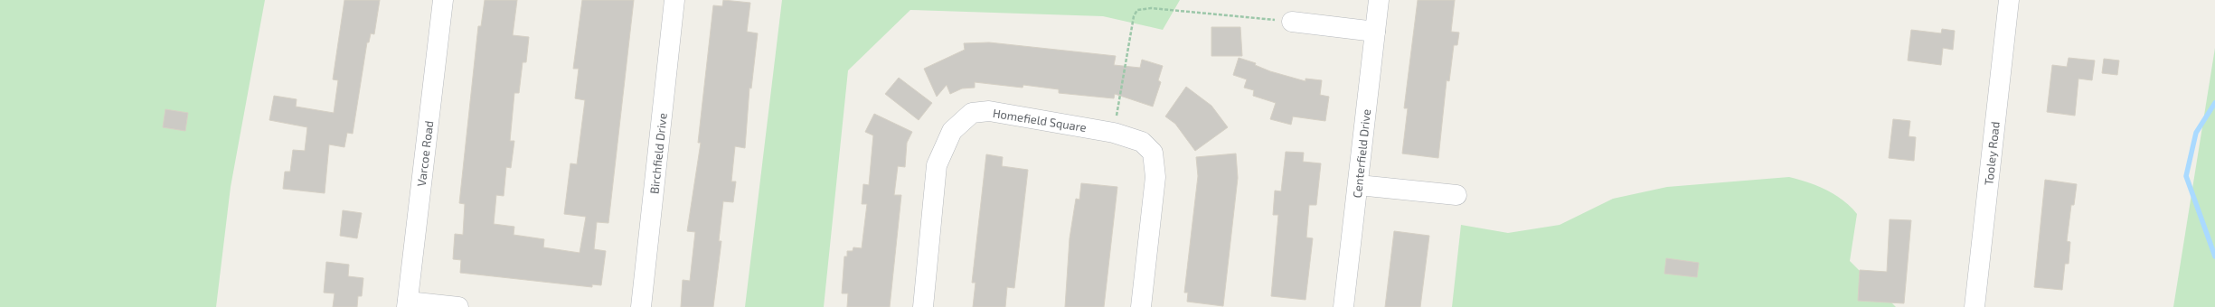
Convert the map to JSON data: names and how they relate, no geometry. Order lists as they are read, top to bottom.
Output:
{
  "streets": {
    "street": [
      "Homefield Square",
      "Varcoe Road",
      "Birchfield Drive",
      "Centerfield Drive",
      "Tooley Road"
    ]
  }
}
